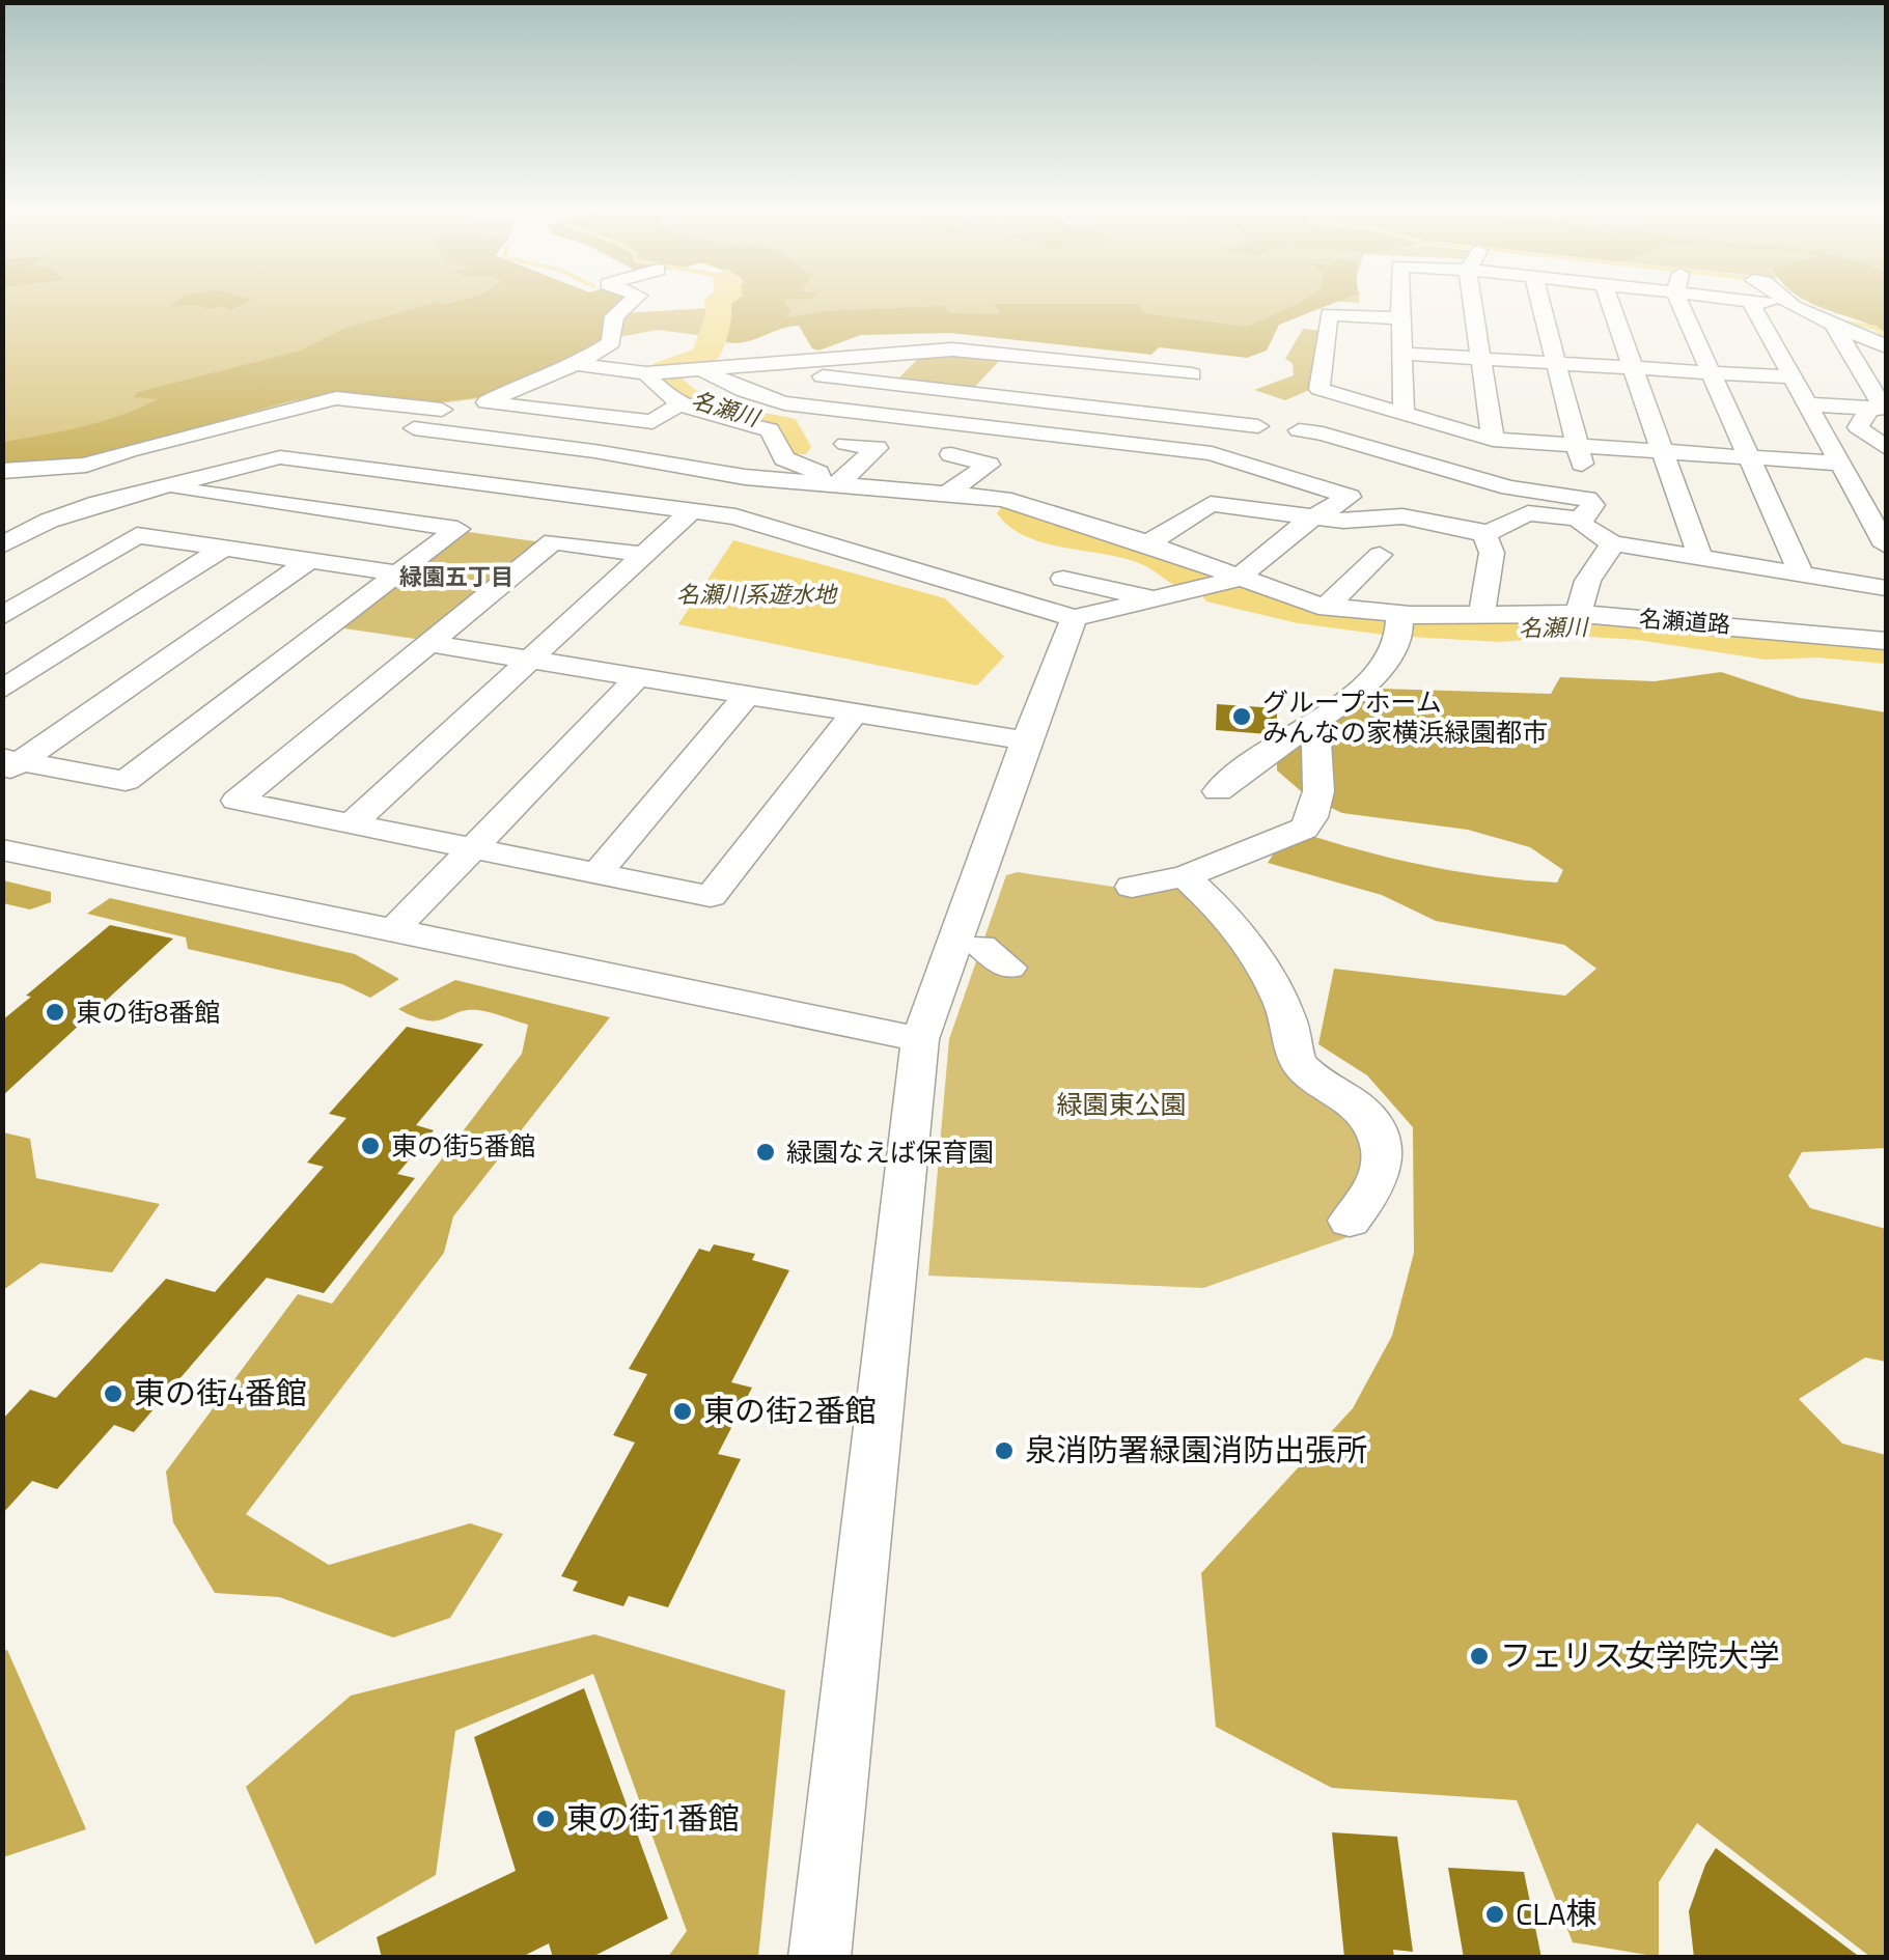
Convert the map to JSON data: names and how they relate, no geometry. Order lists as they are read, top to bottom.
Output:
{
  "streets": {
    "street": ["名瀬道路"]
  },
  "districts": ["緑園五丁目"],
  "water": ["名瀬川", "名瀬川系遊水地"],
  "parks": ["緑園東公園"],
  "places": [
    "グループホーム みんなの家横浜緑園都市",
    "東の街8番館",
    "東の街5番館",
    "緑園なえば保育園",
    "東の街4番館",
    "東の街2番館",
    "泉消防署緑園消防出張所",
    "フェリス女学院大学",
    "東の街1番館",
    "CLA棟"
  ]
}
